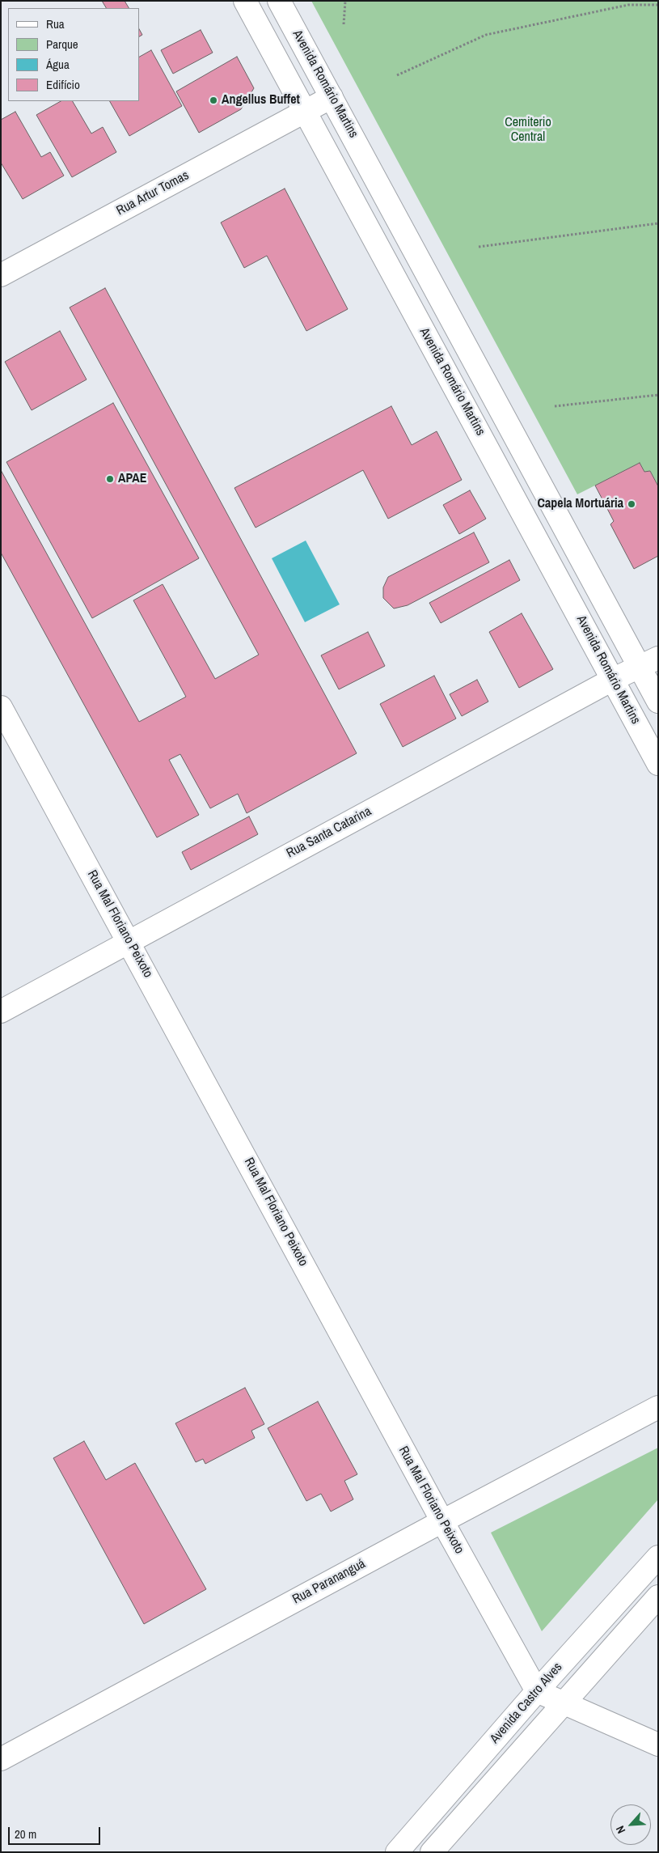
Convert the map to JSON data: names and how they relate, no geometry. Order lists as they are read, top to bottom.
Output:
{
  "streets": {
    "street": [
      "Avenida Romário Martins",
      "Rua Artur Tomas",
      "Rua Santa Catarina",
      "Rua Mal Floriano Peixoto",
      "Rua Parananguá",
      "Avenida Castro Alves"
    ]
  },
  "crossings": [
    ["Avenida Romário Martins", "Rua Artur Tomas"],
    ["Avenida Romário Martins", "Rua Santa Catarina"],
    ["Rua Santa Catarina", "Rua Mal Floriano Peixoto"],
    ["Rua Mal Floriano Peixoto", "Rua Parananguá"],
    ["Rua Mal Floriano Peixoto", "Avenida Castro Alves"]
  ],
  "parks": ["Cemiterio Central"],
  "places": ["Angellus Buffet", "APAE", "Capela Mortuária"],
  "legend": [
    "Rua",
    "Parque",
    "Água",
    "Edifício"
  ],
  "scale_bar": "20 m",
  "north": "bottom left"
}
